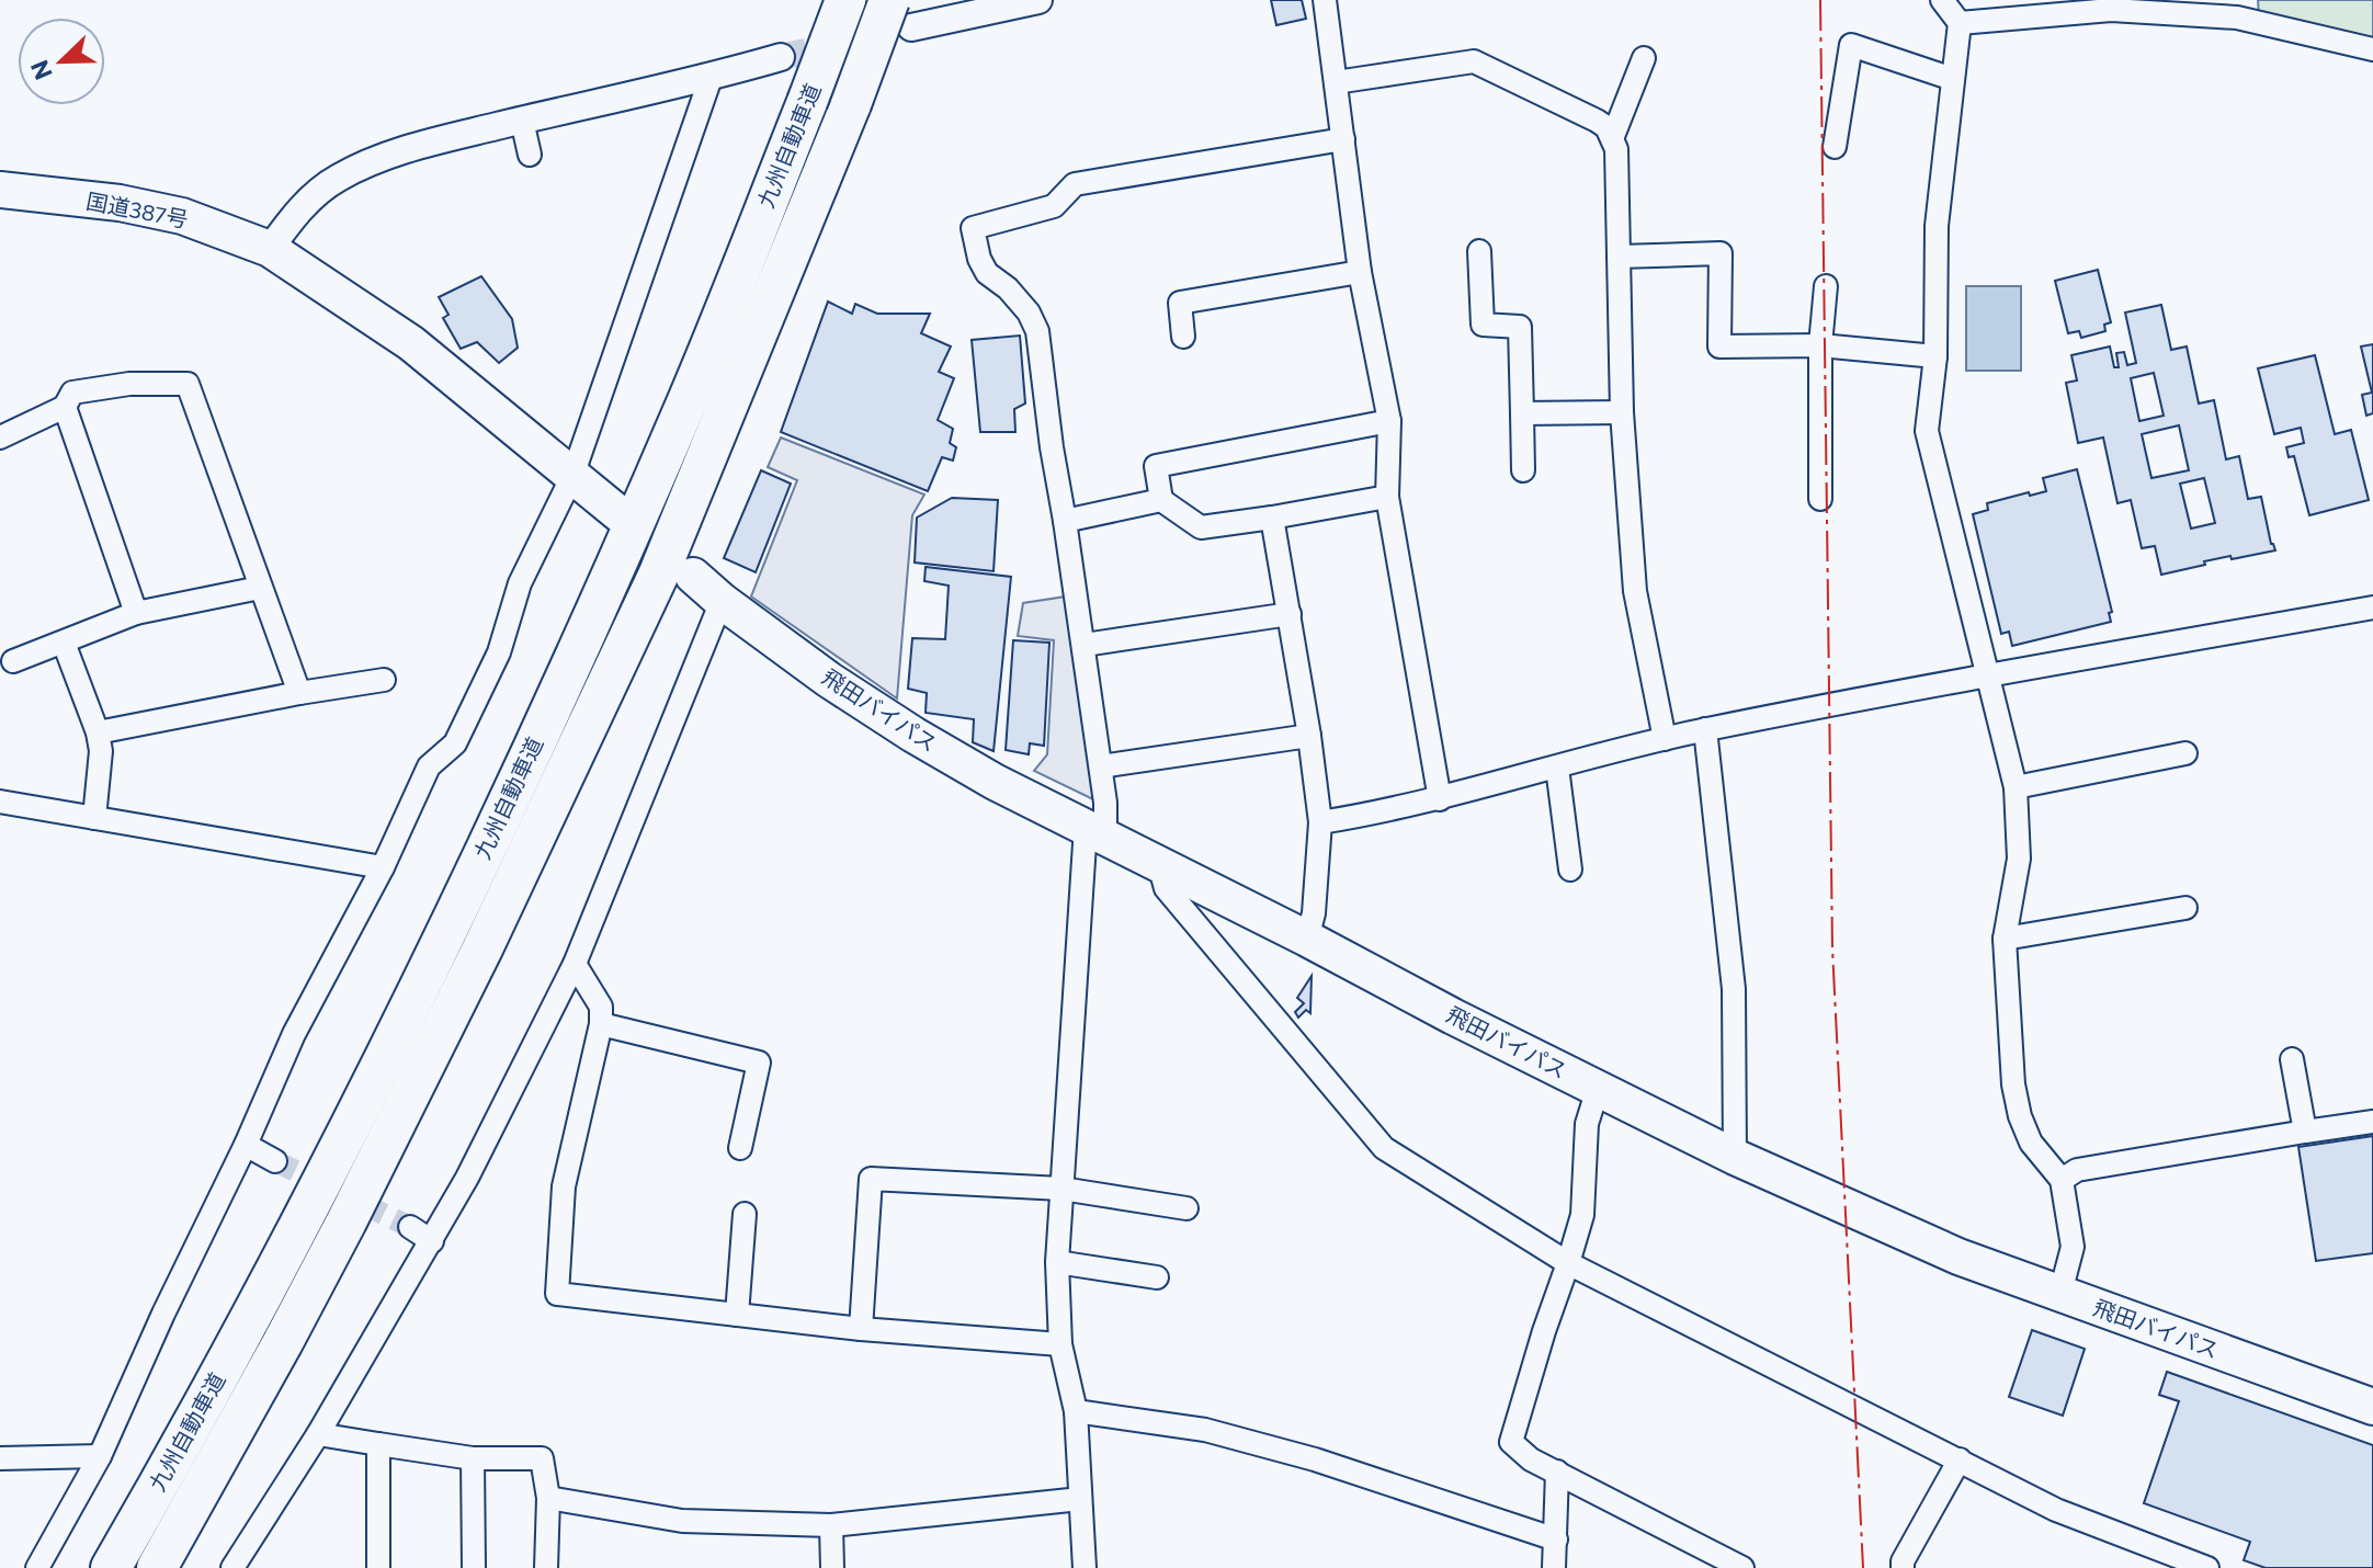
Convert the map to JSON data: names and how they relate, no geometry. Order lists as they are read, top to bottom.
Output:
{
  "streets": {
    "highway": ["九州自動車道", "国道387号", "飛田バイパス"]
  },
  "north": "bottom left"
}
